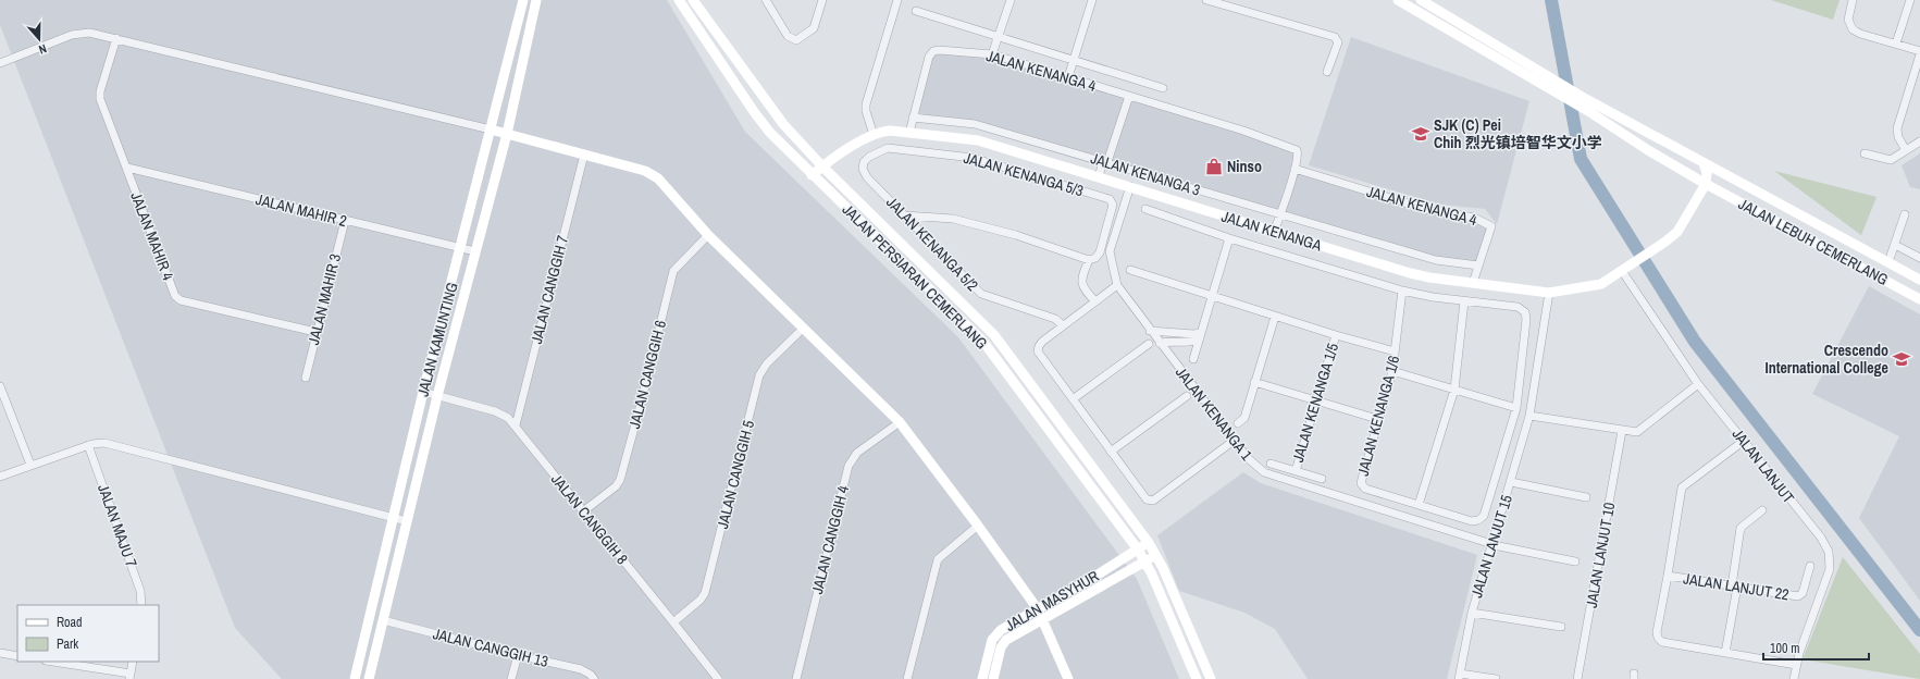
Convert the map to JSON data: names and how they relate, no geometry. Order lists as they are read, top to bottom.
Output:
{
  "streets": {
    "street": [
      "JALAN KENANGA 4",
      "JALAN KENANGA 5/3",
      "JALAN KENANGA 3",
      "JALAN MAHIR 2",
      "JALAN KENANGA",
      "JALAN MAHIR 4",
      "JALAN LEBUH CEMERLANG",
      "JALAN KENANGA 5/2",
      "JALAN PERSIARAN CEMERLANG",
      "JALAN CANGGIH 7",
      "JALAN MAHIR 3",
      "JALAN KAMUNTING",
      "JALAN CANGGIH 6",
      "JALAN KENANGA 1/5",
      "JALAN KENANGA 1",
      "JALAN KENANGA 1/6",
      "JALAN LANJUT",
      "JALAN CANGGIH 5",
      "JALAN CANGGIH 8",
      "JALAN MAJU 7",
      "JALAN CANGGIH 4",
      "JALAN LANJUT 15",
      "JALAN LANJUT 10",
      "JALAN LANJUT 22",
      "JALAN MASYHUR",
      "JALAN CANGGIH 13"
    ]
  },
  "crossings": [
    ["JALAN KENANGA 4", "JALAN KENANGA 3"],
    ["JALAN KENANGA 4", "JALAN KENANGA"],
    ["JALAN KENANGA 5/3", "JALAN KENANGA 5/2"],
    ["JALAN MAHIR 2", "JALAN MAHIR 4"],
    ["JALAN MAHIR 2", "JALAN MAHIR 3"],
    ["JALAN MAHIR 2", "JALAN KAMUNTING"],
    ["JALAN KENANGA", "JALAN LEBUH CEMERLANG"],
    ["JALAN KENANGA", "JALAN PERSIARAN CEMERLANG"],
    ["JALAN KENANGA", "JALAN KENANGA 1"],
    ["JALAN KENANGA", "JALAN LANJUT"],
    ["JALAN KENANGA", "JALAN LANJUT 15"],
    ["JALAN MAHIR 4", "JALAN MAHIR 3"],
    ["JALAN PERSIARAN CEMERLANG", "JALAN MASYHUR"],
    ["JALAN CANGGIH 7", "JALAN CANGGIH 8"],
    ["JALAN KAMUNTING", "JALAN CANGGIH 8"],
    ["JALAN KAMUNTING", "JALAN CANGGIH 13"],
    ["JALAN CANGGIH 6", "JALAN CANGGIH 8"],
    ["JALAN KENANGA 1", "JALAN LANJUT 15"],
    ["JALAN CANGGIH 5", "JALAN CANGGIH 8"]
  ],
  "places": {
    "school or university": ["SJK (C) Pei Chih 烈光镇培智华文小学", "Crescendo International College"],
    "shop": ["Ninso"]
  },
  "legend": ["Road", "Park"],
  "scale_bar": "100 m",
  "north": "bottom"
}
